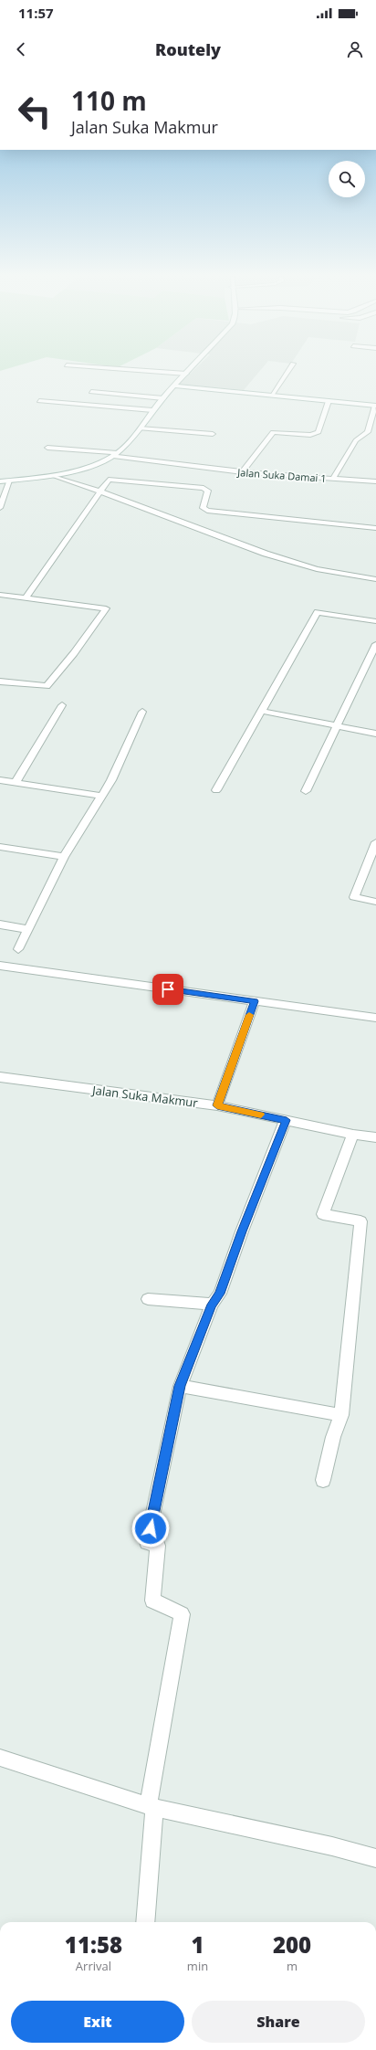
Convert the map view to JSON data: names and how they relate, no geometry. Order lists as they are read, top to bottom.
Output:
{
  "streets": {
    "street": ["Jalan Suka Damai 1", "Jalan Suka Makmur"]
  },
  "page": {
    "status": "11:57",
    "header": "Routely",
    "turn": ["110 m", "Jalan Suka Makmur"],
    "eta": [
      "11:58",
      "Arrival",
      "1",
      "min",
      "200",
      "m"
    ],
    "buttons": ["Exit", "Share"]
  }
}
